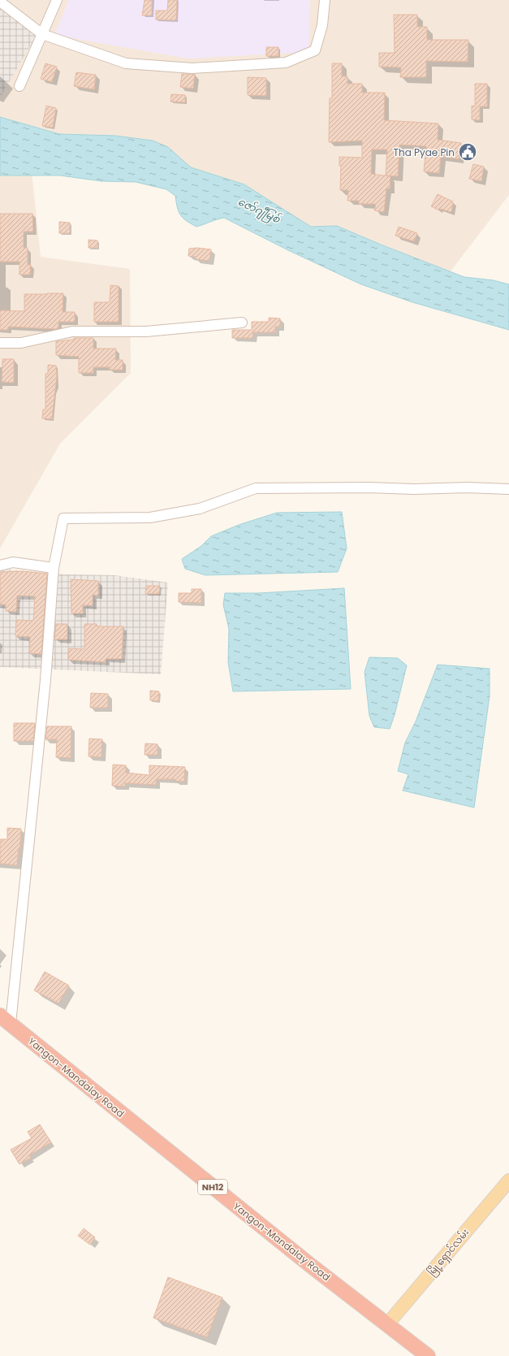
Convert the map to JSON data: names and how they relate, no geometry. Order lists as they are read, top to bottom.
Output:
{
  "streets": {
    "highway": ["Yangon-Mandalay Road", "NH12"],
    "main road": ["မြို့ရှောင်လမ်း"]
  },
  "crossings": [
    ["Yangon-Mandalay Road", "မြို့ရှောင်လမ်း"]
  ],
  "water": ["ဇော်ဂျီမြစ်"],
  "places": {
    "public building": ["Tha Pyae Pin"]
  }
}
